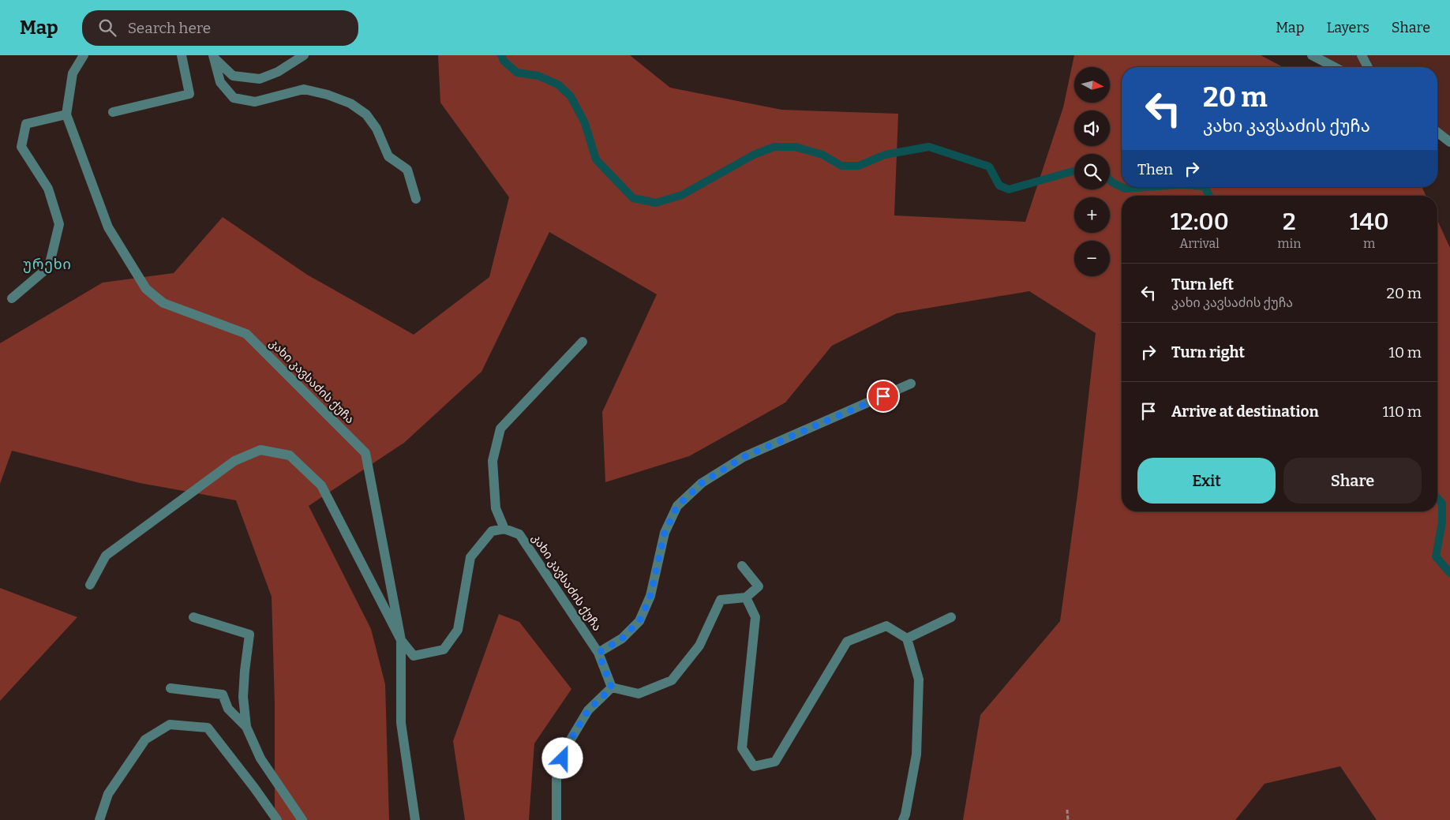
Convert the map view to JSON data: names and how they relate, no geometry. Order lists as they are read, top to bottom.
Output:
{
  "streets": {
    "street": ["კახი კავსაძის ქუჩა"]
  },
  "districts": ["ურეხი"],
  "north": "right",
  "page": {
    "header": "Map",
    "search": "Search here",
    "nav": ["Map", "Layers", "Share"],
    "map_buttons": ["+", "−"],
    "turn": ["20 m", "კახი კავსაძის ქუჩა"],
    "then": "Then",
    "eta": [
      "12:00",
      "Arrival",
      "2",
      "min",
      "140",
      "m"
    ],
    "list": [
      {
        "name": "Turn left",
        "note": "კახი კავსაძის ქუჩა",
        "value": "20 m"
      },
      {
        "name": "Turn right",
        "value": "10 m"
      },
      {
        "name": "Arrive at destination",
        "value": "110 m"
      }
    ],
    "buttons": ["Exit", "Share"]
  }
}
